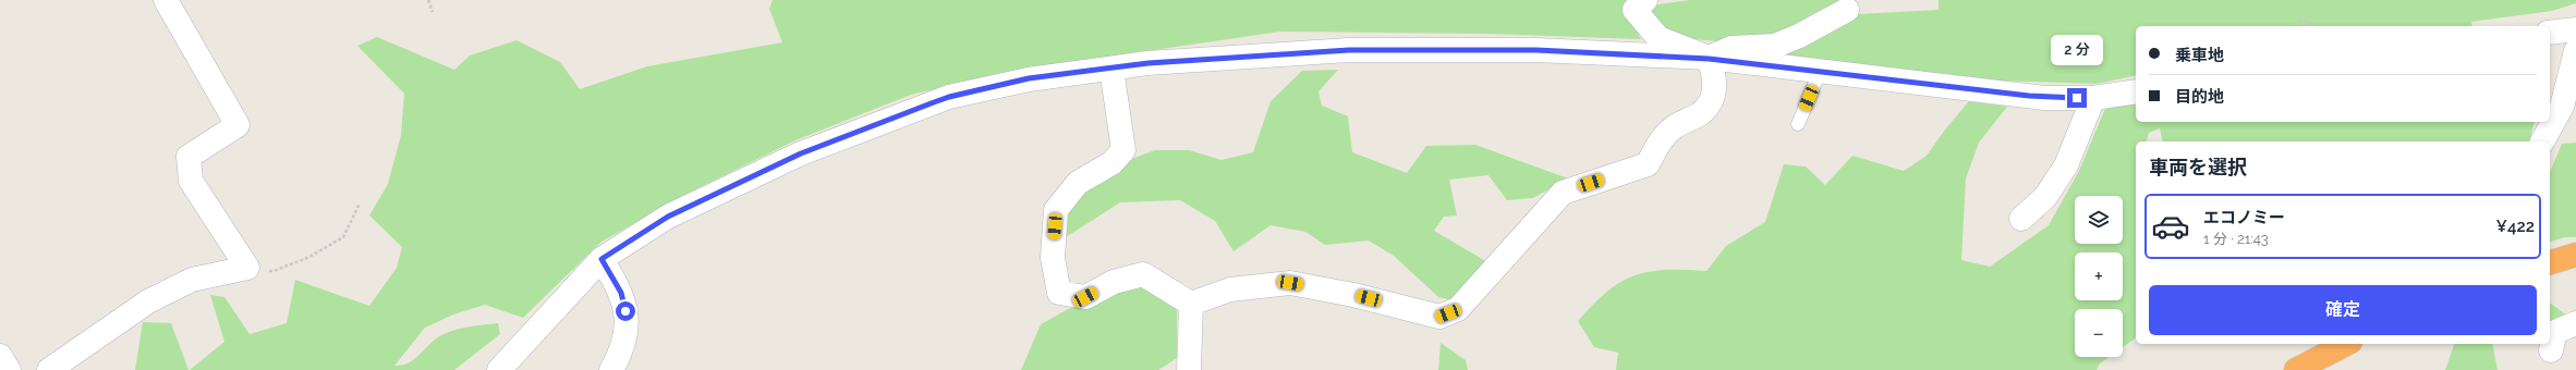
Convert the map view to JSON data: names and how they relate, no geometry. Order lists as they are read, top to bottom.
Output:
{
  "page": {
    "banner": ["乗車地", "目的地"],
    "bubble": "2 分",
    "heading": "車両を選択",
    "list": [
      {
        "name": "エコノミー",
        "note": "1 分 · 21:43",
        "value": "¥422"
      }
    ],
    "map_buttons": ["+", "−"],
    "buttons": "確定"
  }
}
